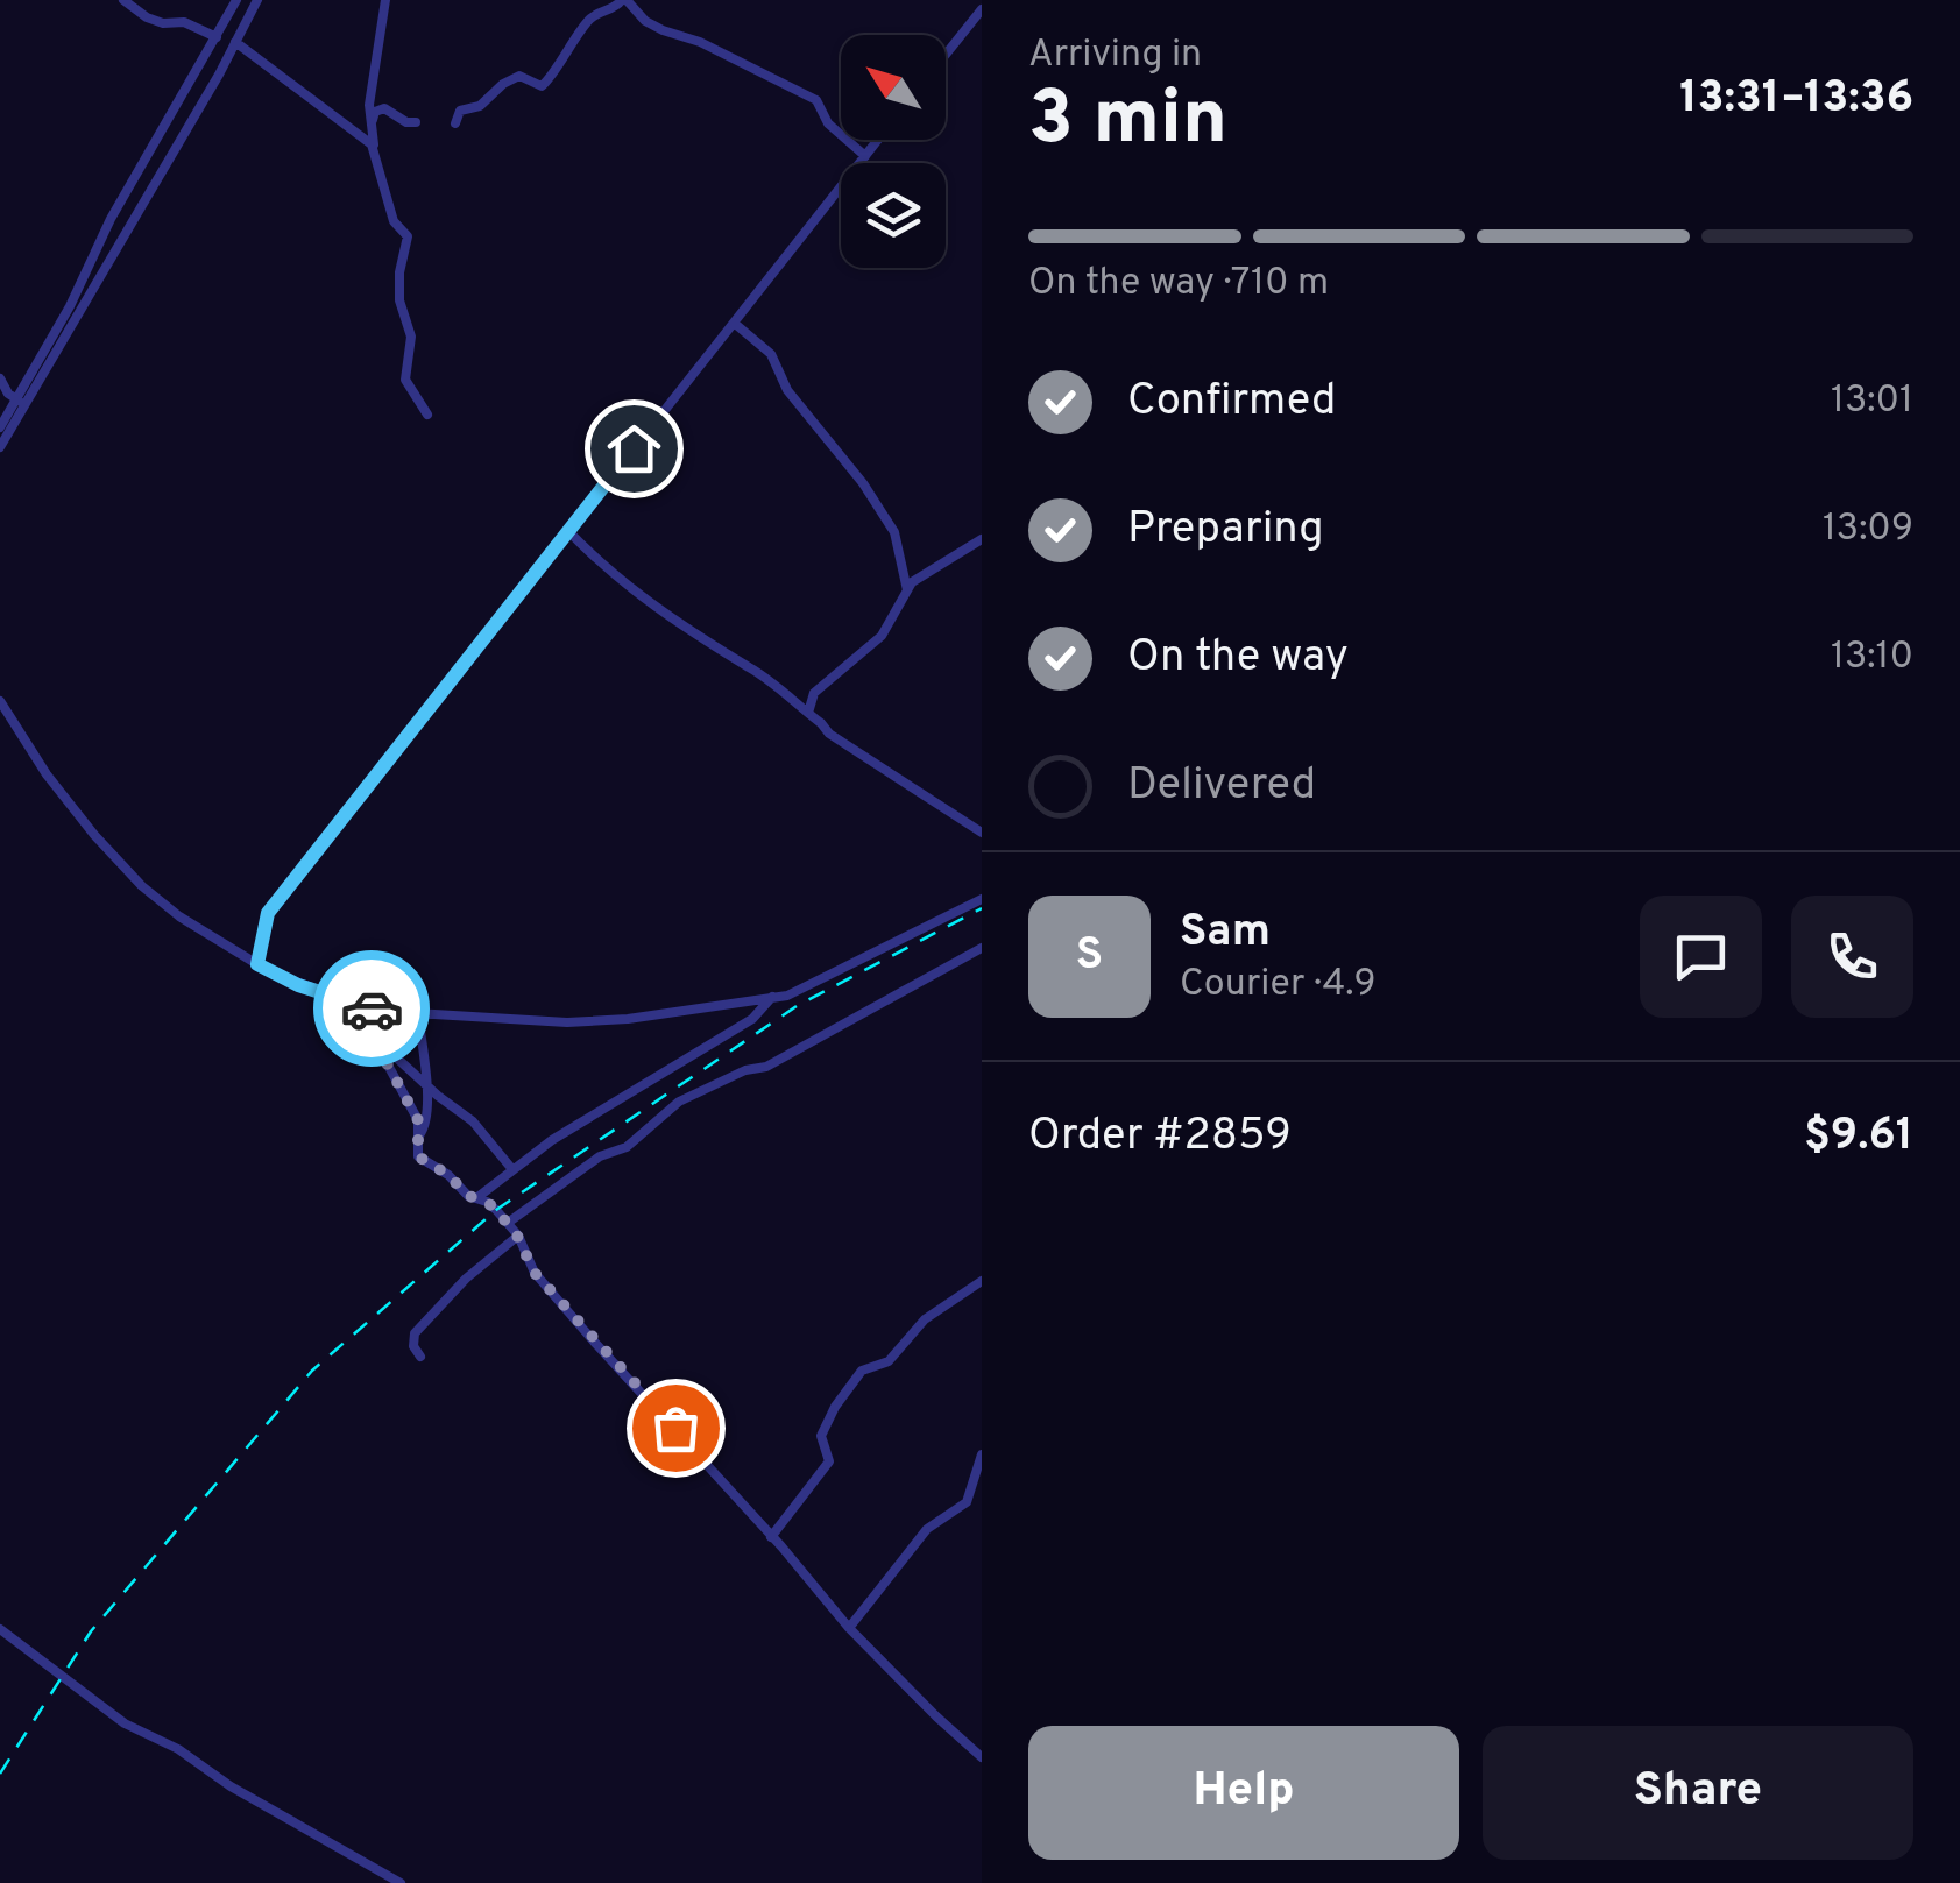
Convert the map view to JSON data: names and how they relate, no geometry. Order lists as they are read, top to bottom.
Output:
{
  "north": "top left",
  "page": {
    "heading": ["3 min", "Arriving in", "13:31–13:36"],
    "panel": [
      "Sam",
      "Courier · 4.9",
      "Order #2859",
      "$9.61"
    ],
    "bar": "On the way · 710 m",
    "list": [
      ["Confirmed", "13:01"],
      ["Preparing", "13:09"],
      ["On the way", "13:10"],
      "Delivered"
    ],
    "round": "S",
    "buttons": ["Help", "Share"]
  }
}
